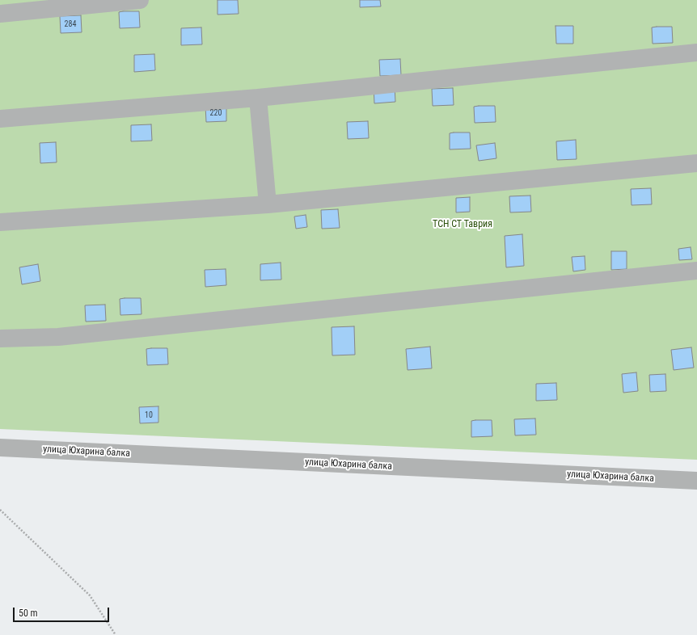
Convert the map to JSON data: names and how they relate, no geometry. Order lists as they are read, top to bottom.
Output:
{
  "streets": {
    "street": ["улица Юхарина балка"]
  },
  "parks": ["ТСН СТ Таврия"],
  "house_numbers": ["284", "220", "10"],
  "scale_bar": "50 m"
}
